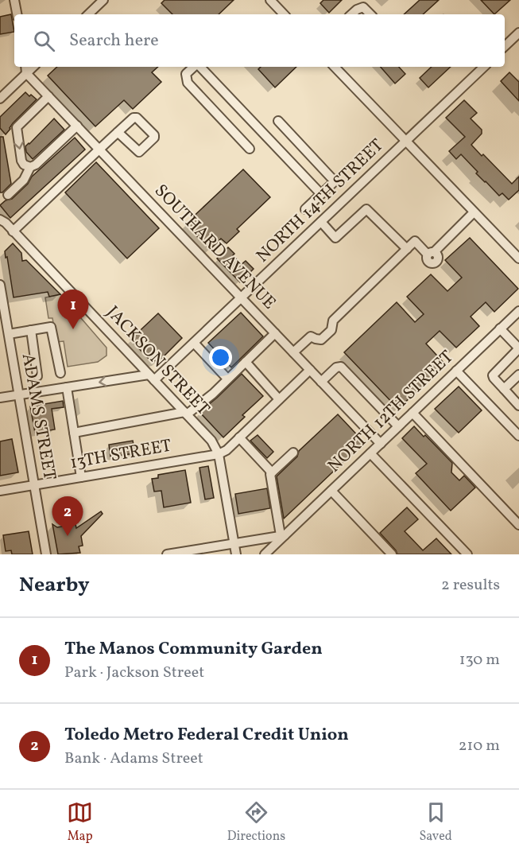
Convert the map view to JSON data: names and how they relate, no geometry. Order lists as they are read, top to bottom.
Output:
{
  "streets": {
    "street": [
      "NORTH 14TH STREET",
      "SOUTHARD AVENUE",
      "JACKSON STREET",
      "NORTH 12TH STREET",
      "ADAMS STREET",
      "13TH STREET"
    ]
  },
  "crossings": [
    ["NORTH 14TH STREET", "SOUTHARD AVENUE"],
    ["NORTH 14TH STREET", "JACKSON STREET"],
    ["SOUTHARD AVENUE", "NORTH 12TH STREET"],
    ["JACKSON STREET", "13TH STREET"],
    ["ADAMS STREET", "13TH STREET"]
  ],
  "page": {
    "search": "Search here",
    "pins": ["1", "2"],
    "heading": ["Nearby", "2 results"],
    "list": [
      {
        "mark": "1",
        "name": "The Manos Community Garden",
        "note": "Park · Jackson Street",
        "value": "130 m"
      },
      {
        "mark": "2",
        "name": "Toledo Metro Federal Credit Union",
        "note": "Bank · Adams Street",
        "value": "210 m"
      }
    ],
    "nav": ["Map", "Directions", "Saved"]
  }
}
